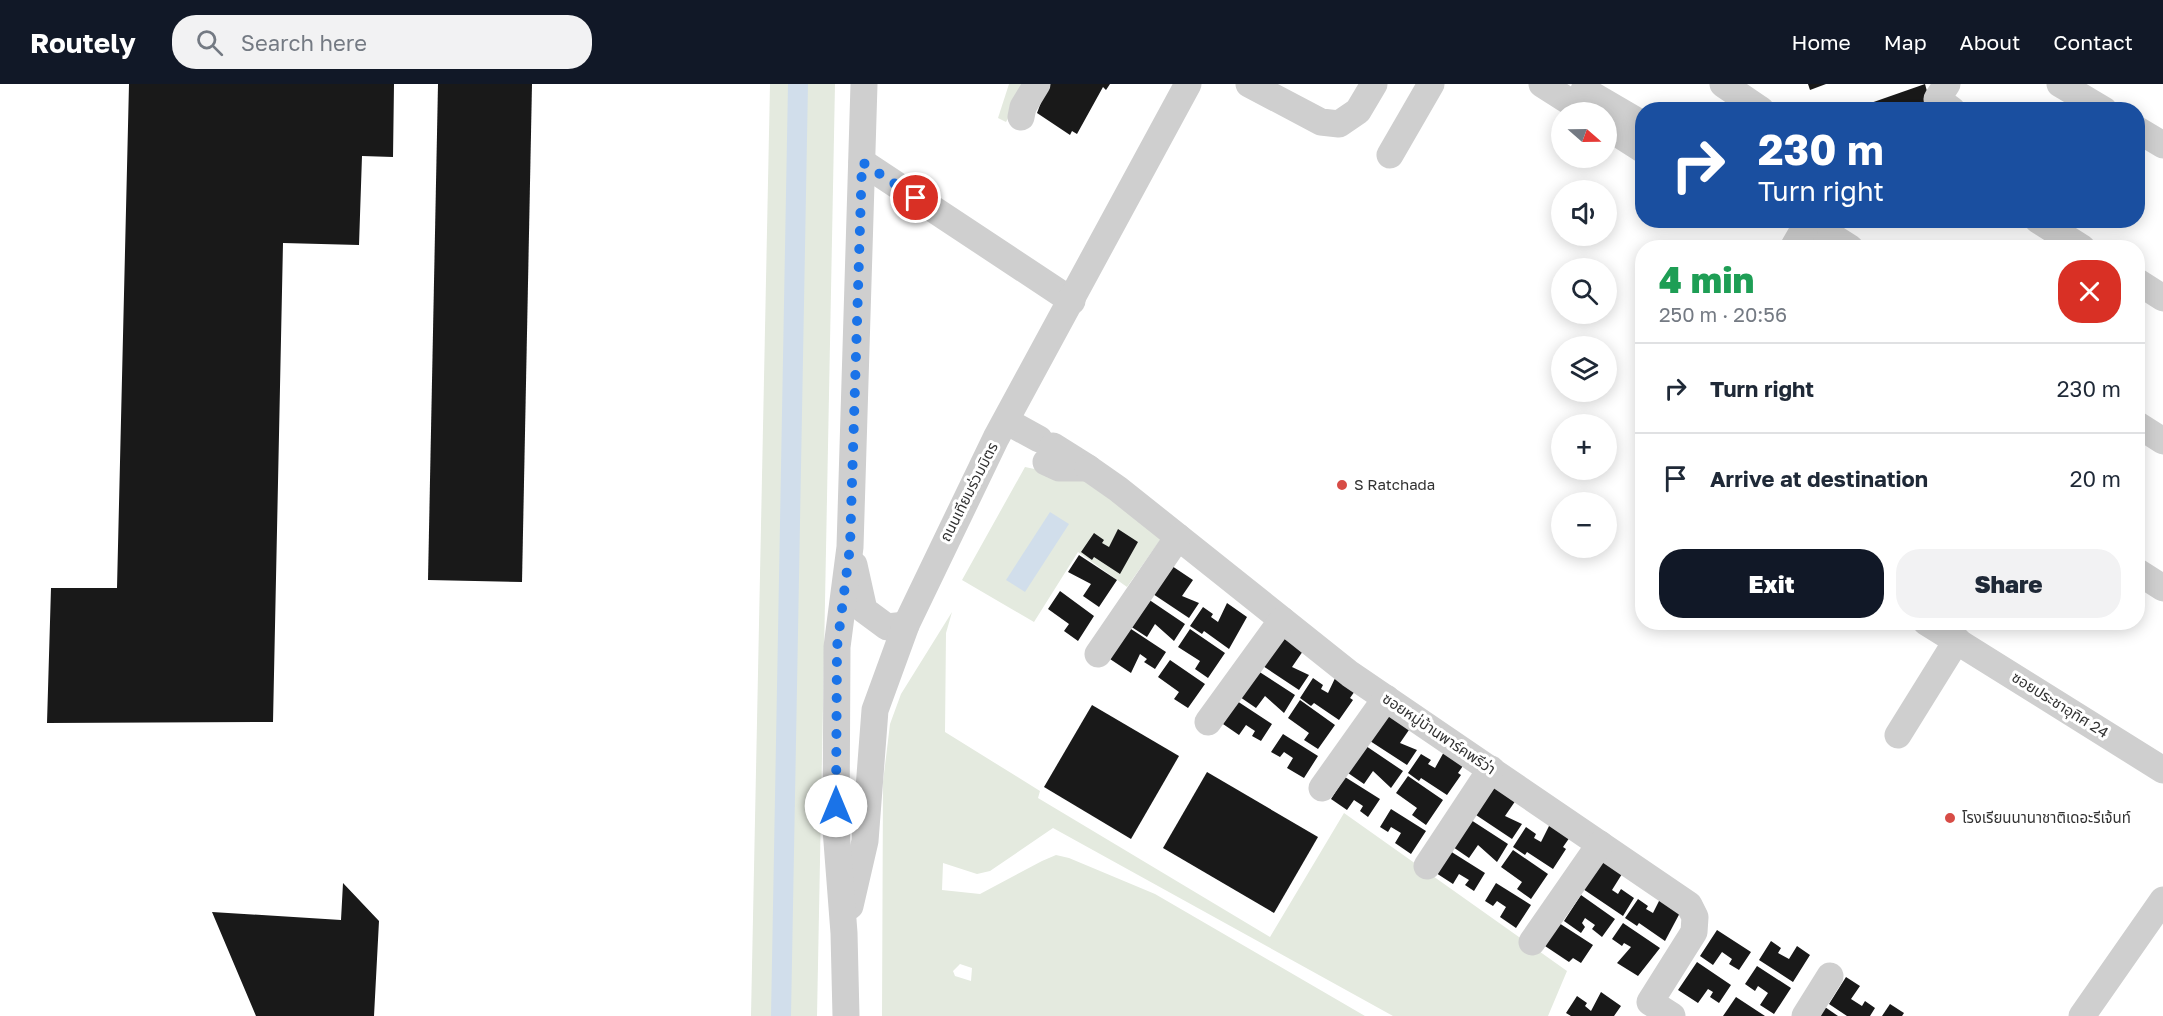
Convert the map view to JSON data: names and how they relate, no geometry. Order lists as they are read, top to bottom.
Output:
{
  "streets": {
    "street": ["ถนนเทียมร่วมมิตร", "ซอยประชาอุทิศ 24", "ซอยหมู่บ้านพาร์คพรีว่า"]
  },
  "crossings": [
    ["ถนนเทียมร่วมมิตร", "ซอยหมู่บ้านพาร์คพรีว่า"]
  ],
  "places": ["S Ratchada", "โรงเรียนนานาชาติเดอะรีเจ้นท์"],
  "north": "right",
  "page": {
    "header": "Routely",
    "search": "Search here",
    "nav": [
      "Home",
      "Map",
      "About",
      "Contact"
    ],
    "map_buttons": ["+", "−"],
    "turn": ["230 m", "Turn right"],
    "heading": ["4 min", "250 m · 20:56"],
    "list": [
      {
        "name": "Turn right",
        "value": "230 m"
      },
      {
        "name": "Arrive at destination",
        "value": "20 m"
      }
    ],
    "buttons": ["Exit", "Share"]
  }
}
